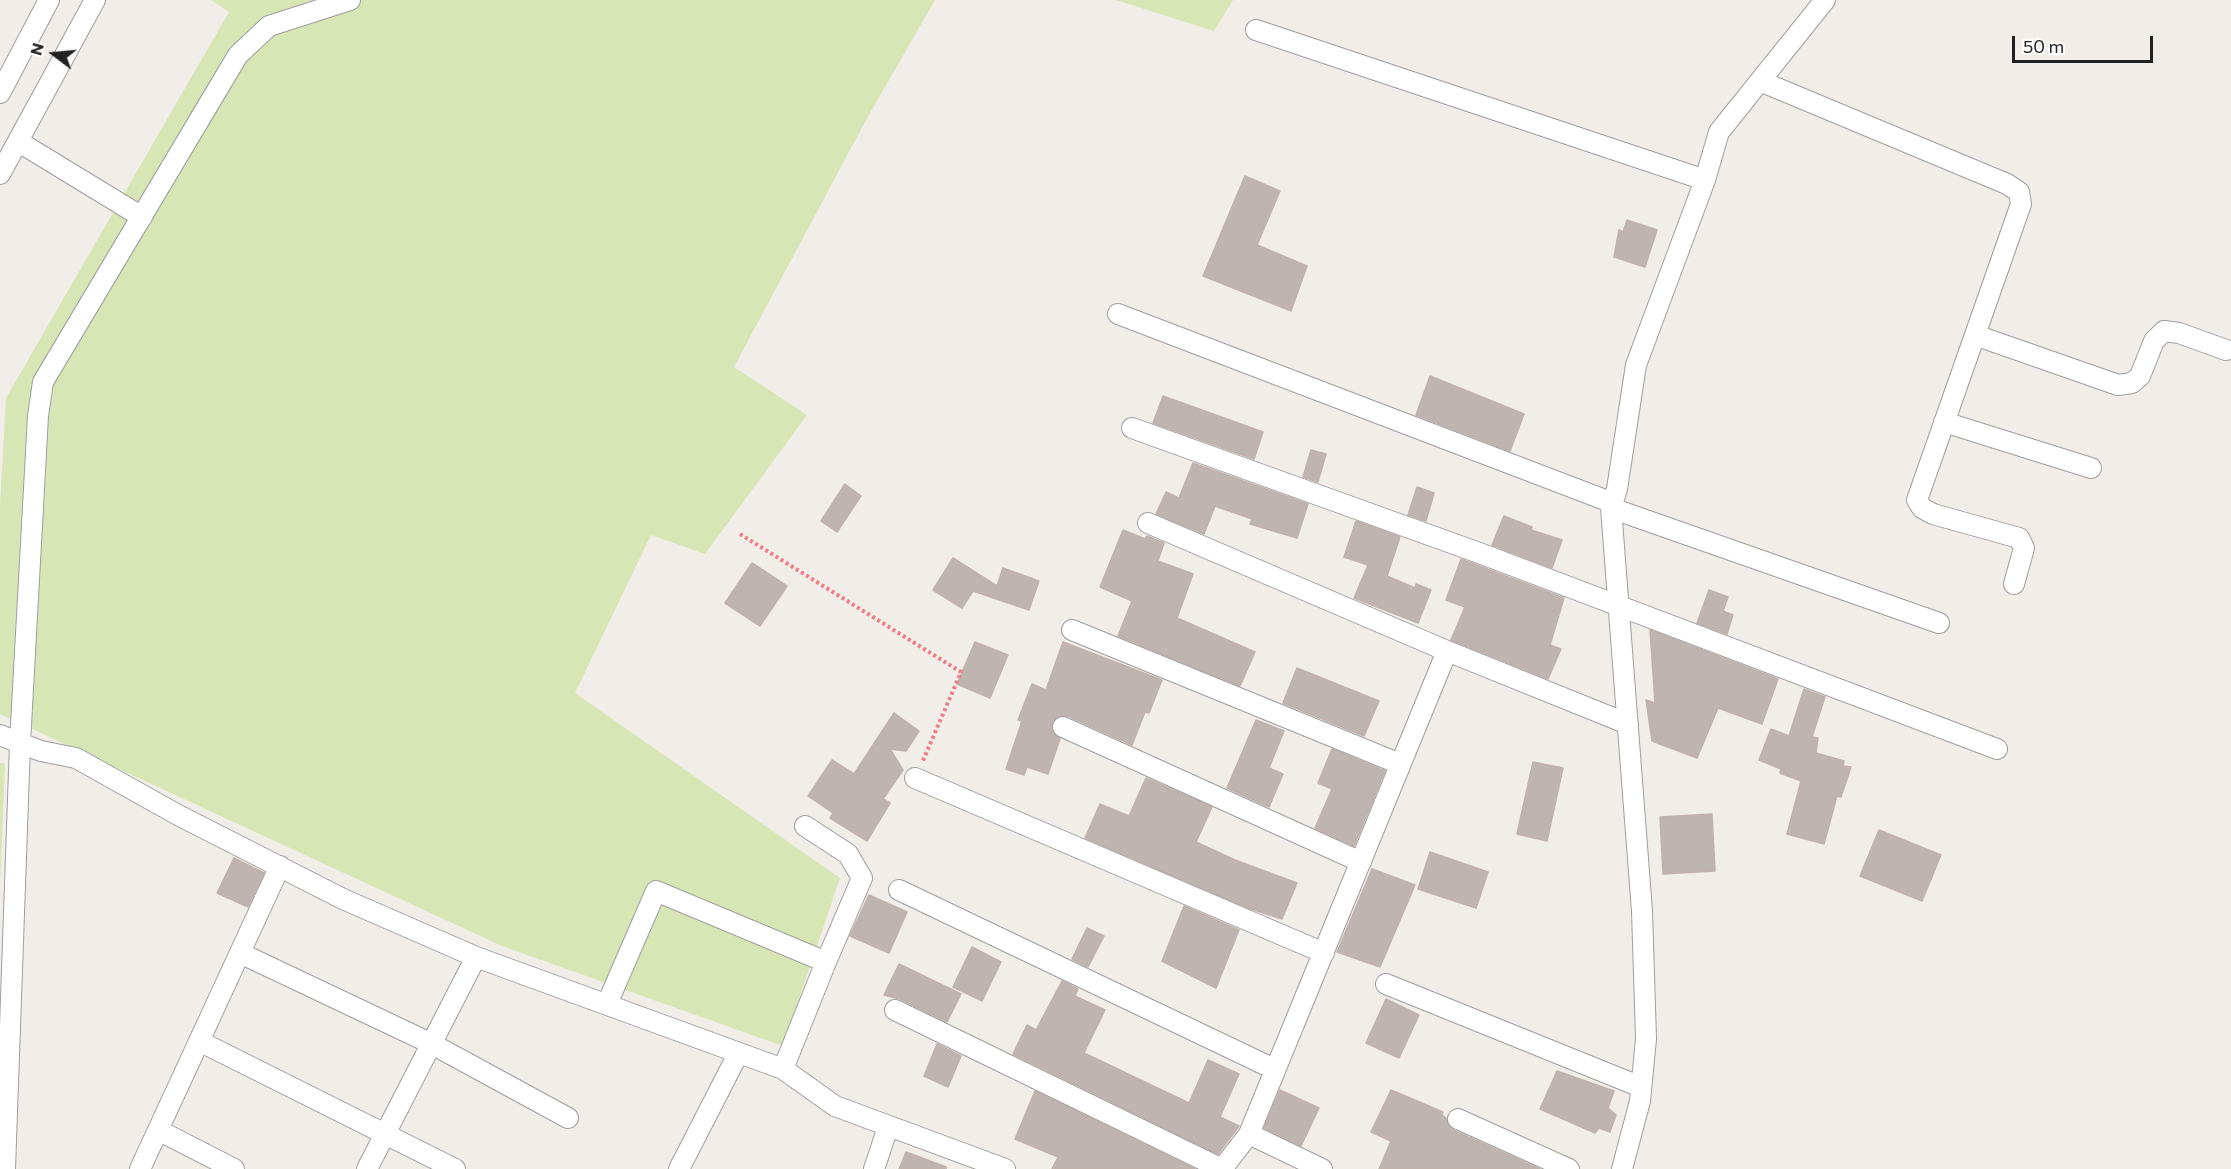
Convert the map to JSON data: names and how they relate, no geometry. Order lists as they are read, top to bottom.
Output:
{
  "scale_bar": "50 m",
  "north": "left"
}
